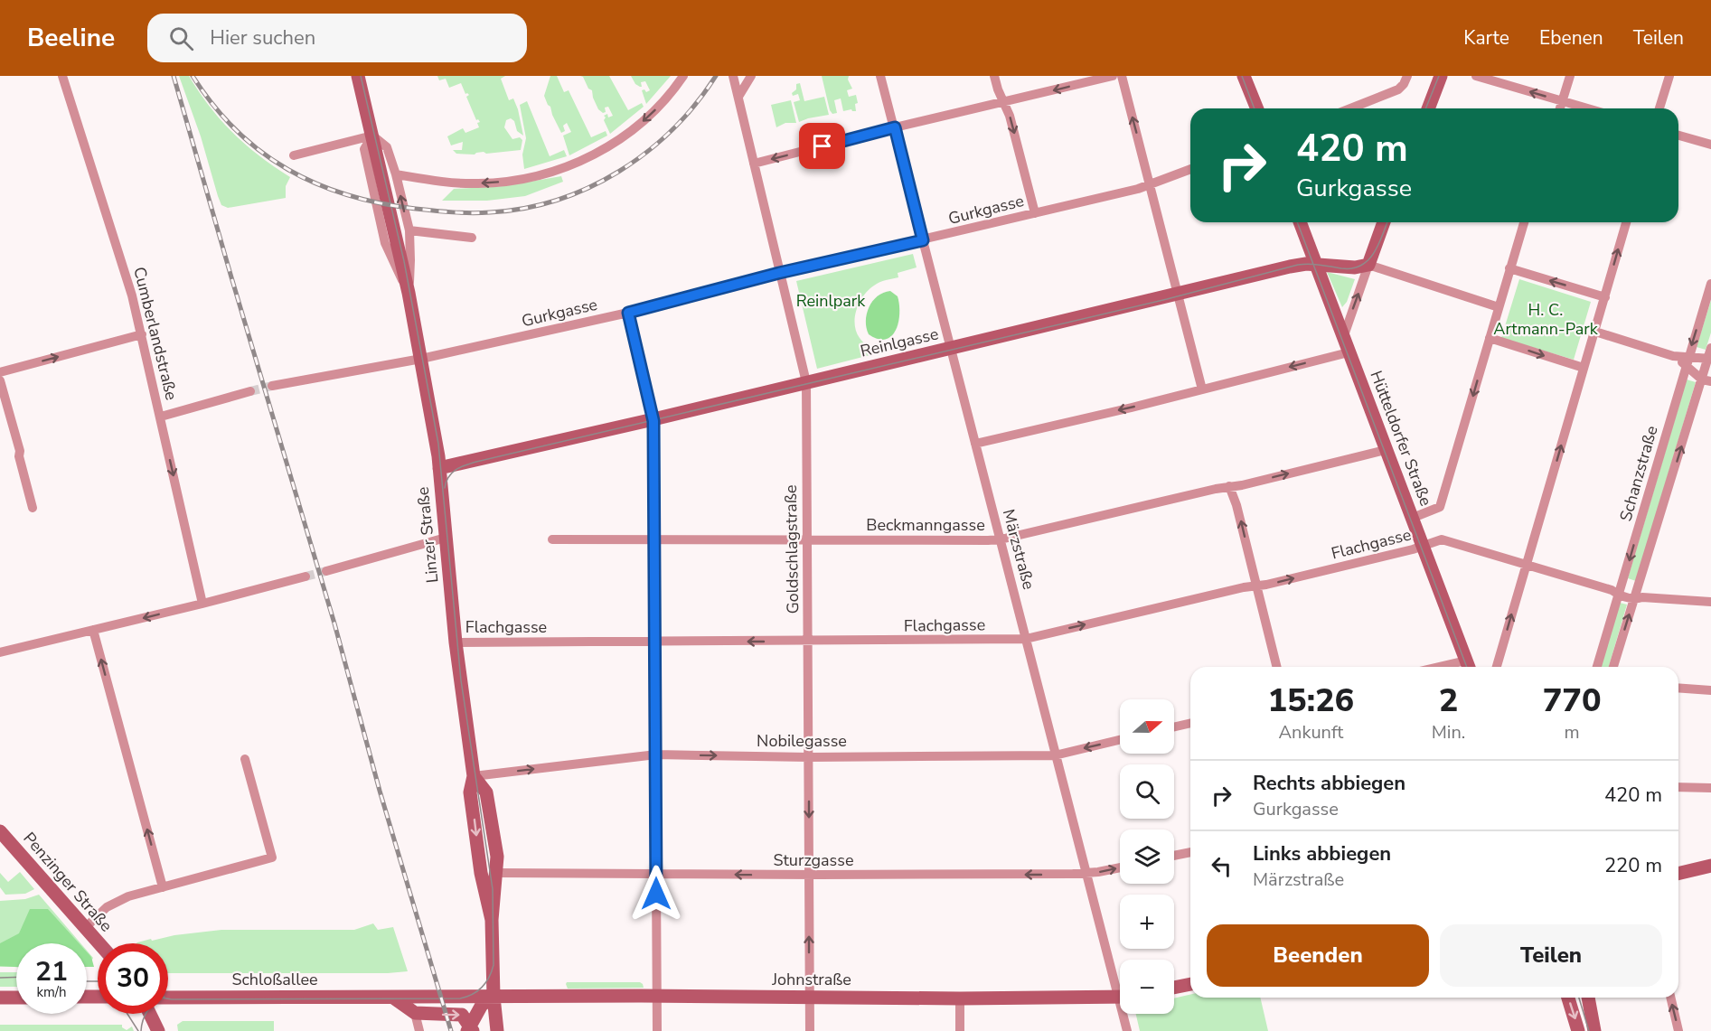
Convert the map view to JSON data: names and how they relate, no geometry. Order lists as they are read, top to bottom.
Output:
{
  "streets": {
    "main road": [
      "Reinlgasse",
      "Hütteldorfer Straße",
      "Linzer Straße",
      "Penzinger Straße",
      "Schloßallee",
      "Johnstraße"
    ],
    "street": [
      "Gurkgasse",
      "Cumberlandstraße",
      "Schanzstraße",
      "Beckmanngasse",
      "Flachgasse",
      "Goldschlagstraße",
      "Märzstraße",
      "Nobilegasse",
      "Sturzgasse"
    ]
  },
  "crossings": [
    ["Gurkgasse", "Linzer Straße"],
    ["Gurkgasse", "Goldschlagstraße"],
    ["Gurkgasse", "Märzstraße"],
    ["Reinlgasse", "Hütteldorfer Straße"],
    ["Reinlgasse", "Linzer Straße"],
    ["Reinlgasse", "Goldschlagstraße"],
    ["Reinlgasse", "Märzstraße"],
    ["Hütteldorfer Straße", "Beckmanngasse"],
    ["Hütteldorfer Straße", "Flachgasse"],
    ["Schanzstraße", "Flachgasse"],
    ["Beckmanngasse", "Goldschlagstraße"],
    ["Beckmanngasse", "Märzstraße"],
    ["Linzer Straße", "Flachgasse"],
    ["Linzer Straße", "Nobilegasse"],
    ["Linzer Straße", "Sturzgasse"],
    ["Linzer Straße", "Schloßallee"],
    ["Linzer Straße", "Johnstraße"],
    ["Flachgasse", "Goldschlagstraße"],
    ["Flachgasse", "Märzstraße"],
    ["Goldschlagstraße", "Nobilegasse"],
    ["Goldschlagstraße", "Sturzgasse"],
    ["Goldschlagstraße", "Johnstraße"],
    ["Märzstraße", "Nobilegasse"],
    ["Märzstraße", "Sturzgasse"],
    ["Schloßallee", "Johnstraße"]
  ],
  "one_way": ["Cumberlandstraße", "Sturzgasse"],
  "parks": ["Reinlpark", "H. C. Artmann-Park"],
  "north": "right",
  "page": {
    "header": "Beeline",
    "search": "Hier suchen",
    "nav": ["Karte", "Ebenen", "Teilen"],
    "turn": ["420 m", "Gurkgasse"],
    "eta": [
      "15:26",
      "Ankunft",
      "2",
      "Min.",
      "770",
      "m"
    ],
    "map_buttons": ["+", "−"],
    "list": [
      {
        "name": "Rechts abbiegen",
        "note": "Gurkgasse",
        "value": "420 m"
      },
      {
        "name": "Links abbiegen",
        "note": "Märzstraße",
        "value": "220 m"
      }
    ],
    "buttons": ["Beenden", "Teilen"],
    "speed": "21 km/h",
    "limit": "30"
  }
}
